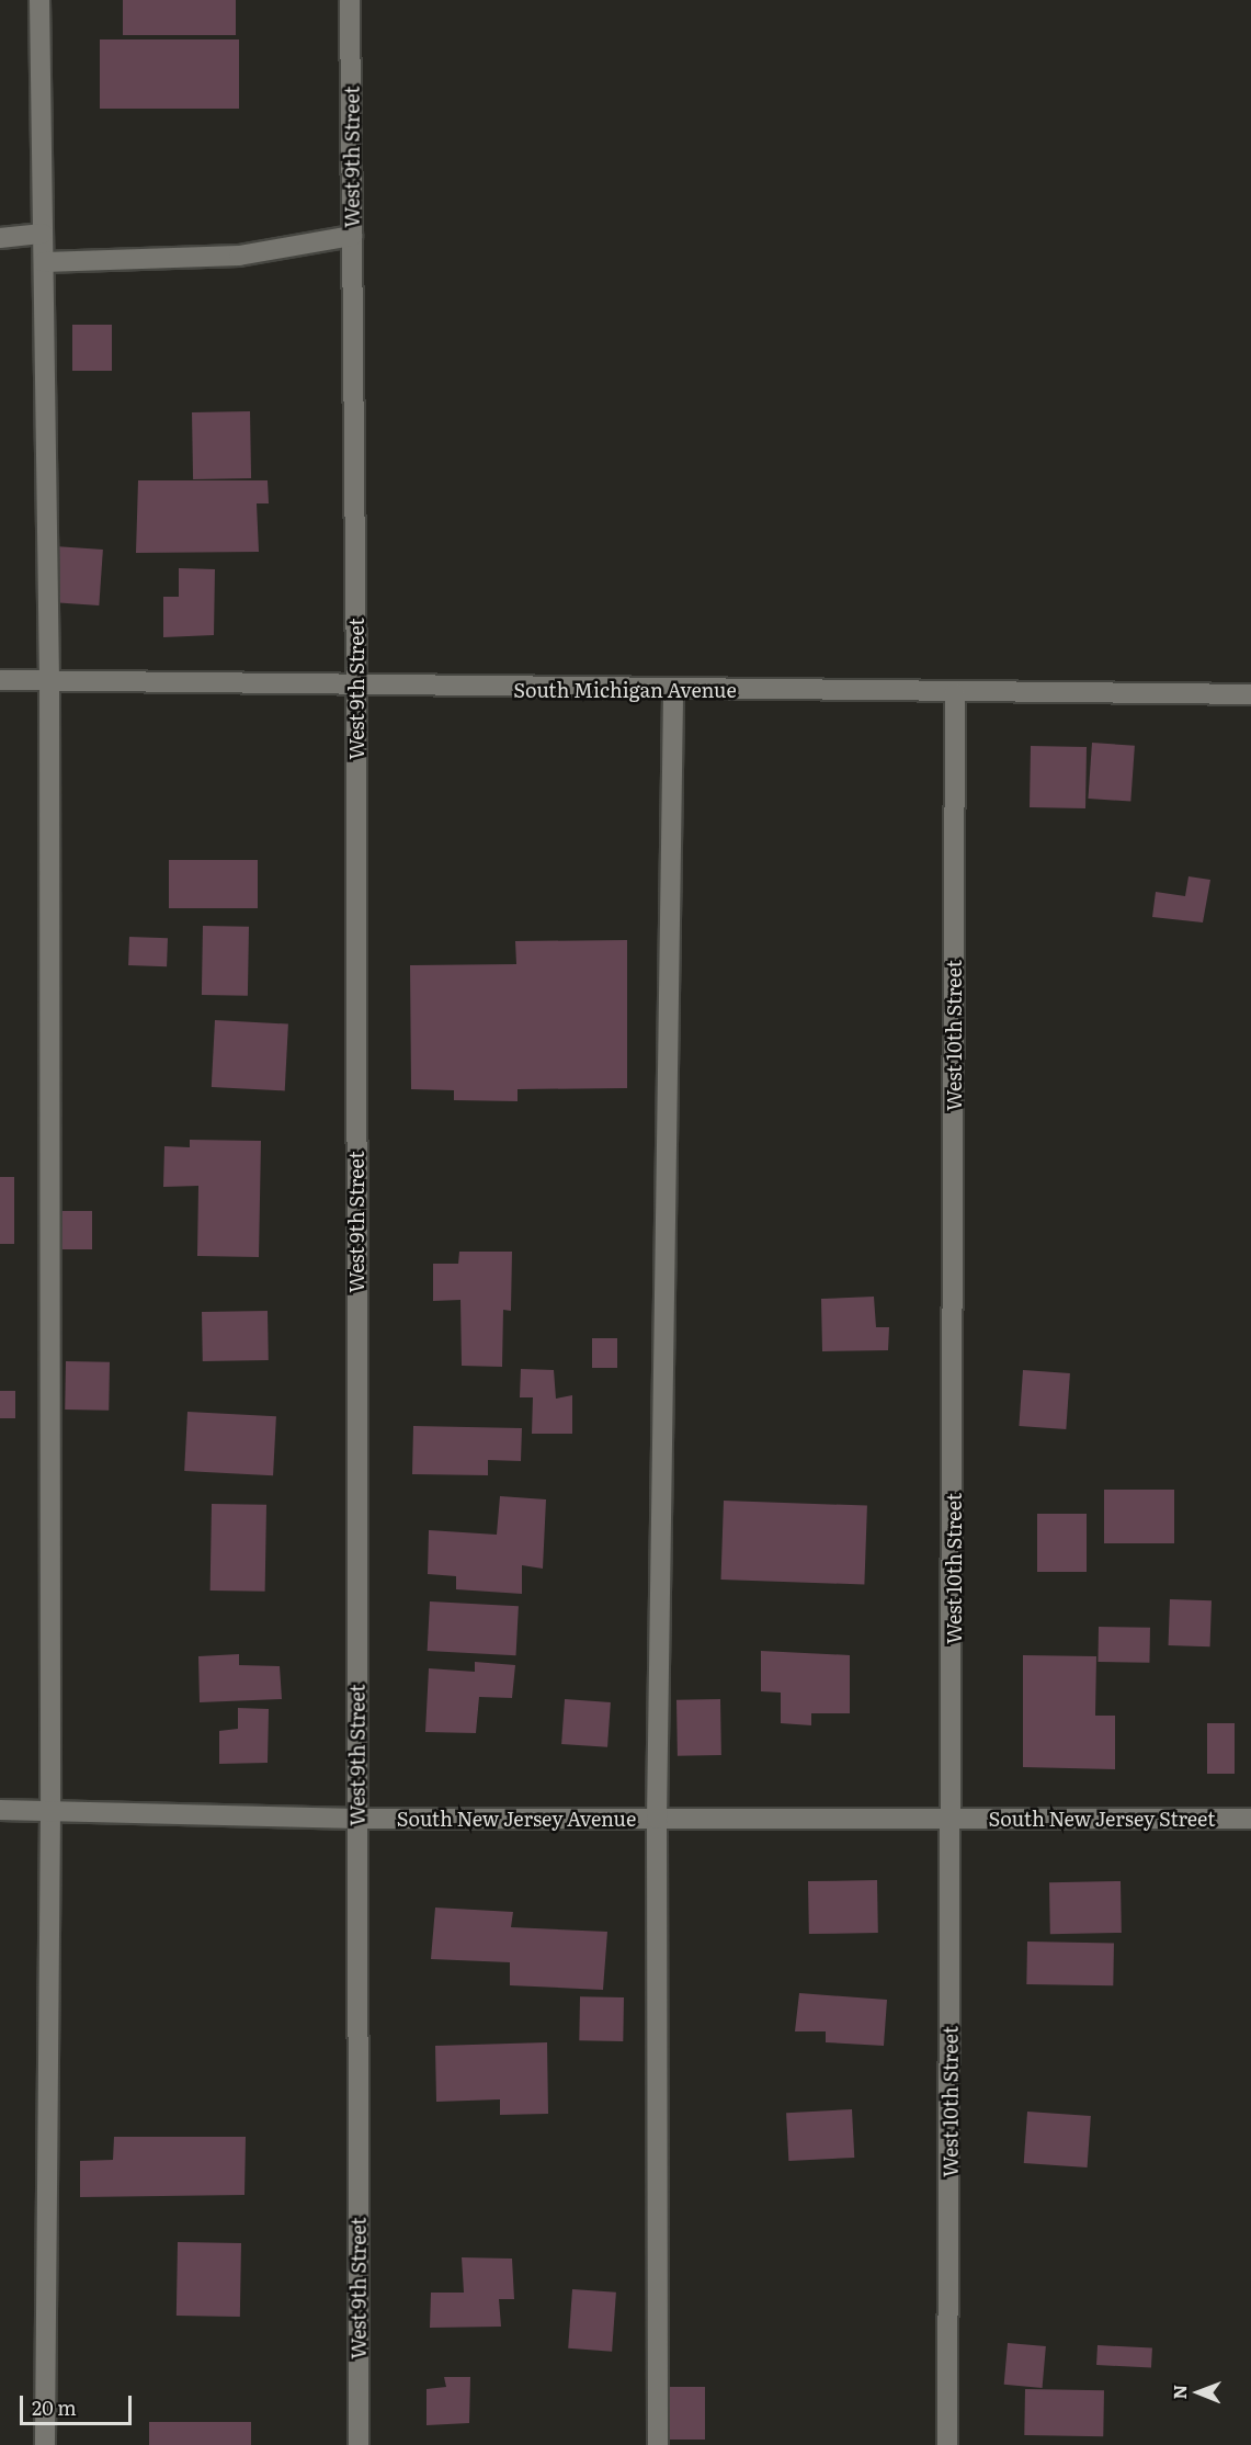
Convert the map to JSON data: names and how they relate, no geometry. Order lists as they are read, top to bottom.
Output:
{
  "streets": {
    "street": [
      "West 9th Street",
      "South Michigan Avenue",
      "West 10th Street",
      "South New Jersey Avenue",
      "South New Jersey Street"
    ]
  },
  "crossings": [
    ["West 9th Street", "South Michigan Avenue"],
    ["West 9th Street", "South New Jersey Avenue"],
    ["South Michigan Avenue", "West 10th Street"],
    ["West 10th Street", "South New Jersey Avenue"],
    ["West 10th Street", "South New Jersey Street"],
    ["South New Jersey Avenue", "South New Jersey Street"]
  ],
  "scale_bar": "20 m",
  "north": "left"
}
